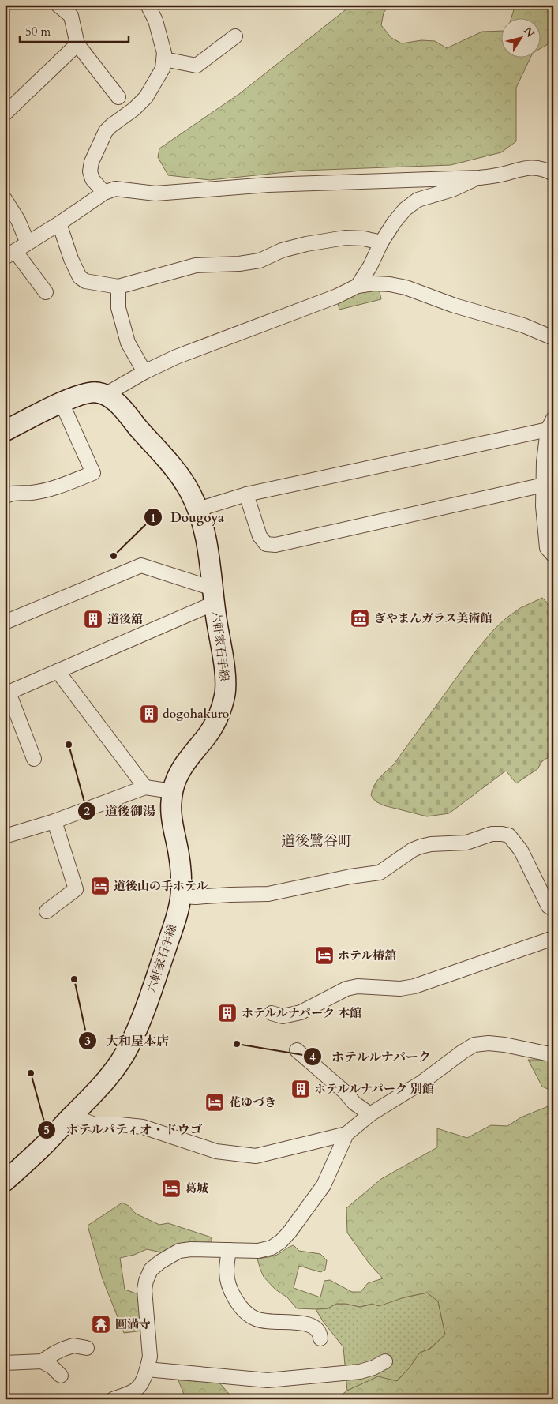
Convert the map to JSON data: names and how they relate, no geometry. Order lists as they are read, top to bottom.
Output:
{
  "streets": {
    "main road": ["六軒家石手線"]
  },
  "districts": ["道後鷺谷町"],
  "places": {
    "other": [
      "Dougoya",
      "道後御湯",
      "大和屋本店",
      "ホテルルナパーク",
      "ホテルパティオ・ドウゴ"
    ],
    "museum": ["ぎやまんガラス美術館"],
    "building": [
      "道後舘",
      "dogohakuro",
      "ホテルルナパーク 本館",
      "ホテルルナパーク 別館"
    ],
    "hotel": [
      "道後山の手ホテル",
      "ホテル椿舘",
      "花ゆづき",
      "葛城"
    ],
    "temple": ["圓満寺"]
  },
  "scale_bar": "50 m",
  "north": "top right"
}
